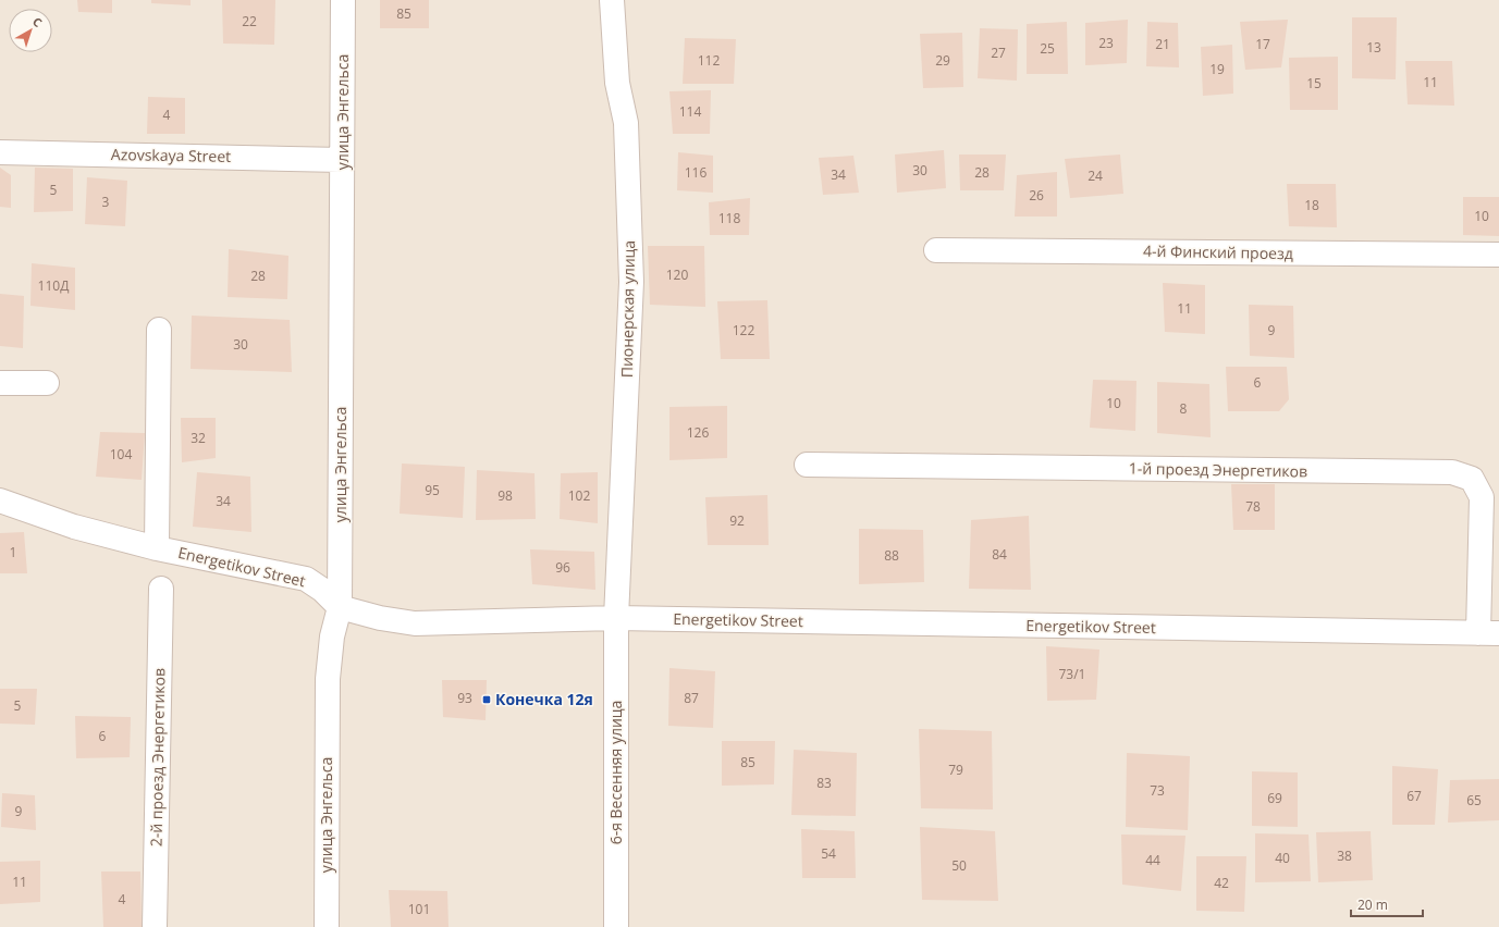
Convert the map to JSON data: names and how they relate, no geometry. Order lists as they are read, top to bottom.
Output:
{
  "streets": {
    "street": [
      "улица Энгельса",
      "Azovskaya Street",
      "4-й Финский проезд",
      "Пионерская улица",
      "1-й проезд Энергетиков",
      "Energetikov Street",
      "2-й проезд Энергетиков",
      "6-я Весенняя улица"
    ]
  },
  "crossings": [
    ["улица Энгельса", "Azovskaya Street"],
    ["улица Энгельса", "Energetikov Street"],
    ["Пионерская улица", "Energetikov Street"],
    ["Пионерская улица", "6-я Весенняя улица"],
    ["1-й проезд Энергетиков", "Energetikov Street"],
    ["Energetikov Street", "6-я Весенняя улица"]
  ],
  "places": {
    "transit": ["Конечка 12я"]
  },
  "house_numbers": [
    "85",
    "22",
    "23",
    "21",
    "17",
    "13",
    "25",
    "27",
    "112",
    "29",
    "19",
    "11",
    "15",
    "114",
    "4",
    "30",
    "116",
    "28",
    "34",
    "24",
    "5",
    "26",
    "3",
    "18",
    "10",
    "118",
    "120",
    "28",
    "110Д",
    "11",
    "122",
    "9",
    "30",
    "6",
    "10",
    "8",
    "126",
    "32",
    "104",
    "95",
    "98",
    "102",
    "34",
    "78",
    "92",
    "1",
    "84",
    "88",
    "96",
    "73/1",
    "93",
    "87",
    "5",
    "6",
    "85",
    "79",
    "83",
    "73",
    "67",
    "69",
    "65",
    "9",
    "54",
    "38",
    "40",
    "44",
    "50",
    "11",
    "42",
    "4",
    "101"
  ],
  "scale_bar": "20 m",
  "north": "top right"
}
